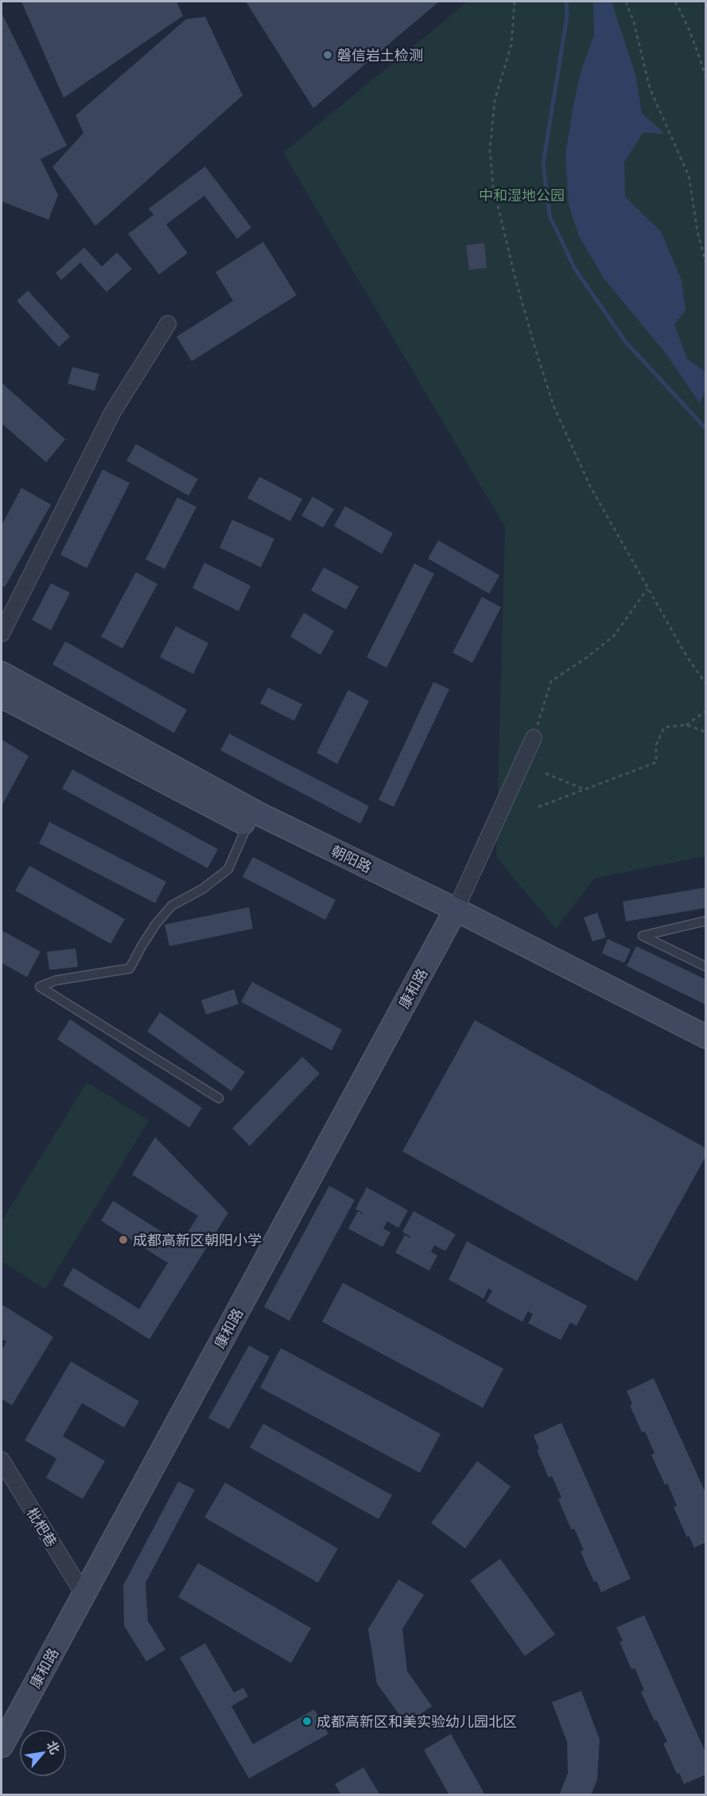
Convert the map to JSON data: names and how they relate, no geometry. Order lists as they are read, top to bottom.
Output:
{
  "streets": {
    "main road": ["朝阳路", "康和路"],
    "street": ["枇杷巷"]
  },
  "crossings": [
    ["朝阳路", "康和路"],
    ["康和路", "枇杷巷"]
  ],
  "parks": ["中和湿地公园"],
  "places": ["磐信岩土检测", "成都高新区朝阳小学", "成都高新区和美实验幼儿园北区"],
  "north": "top right"
}
